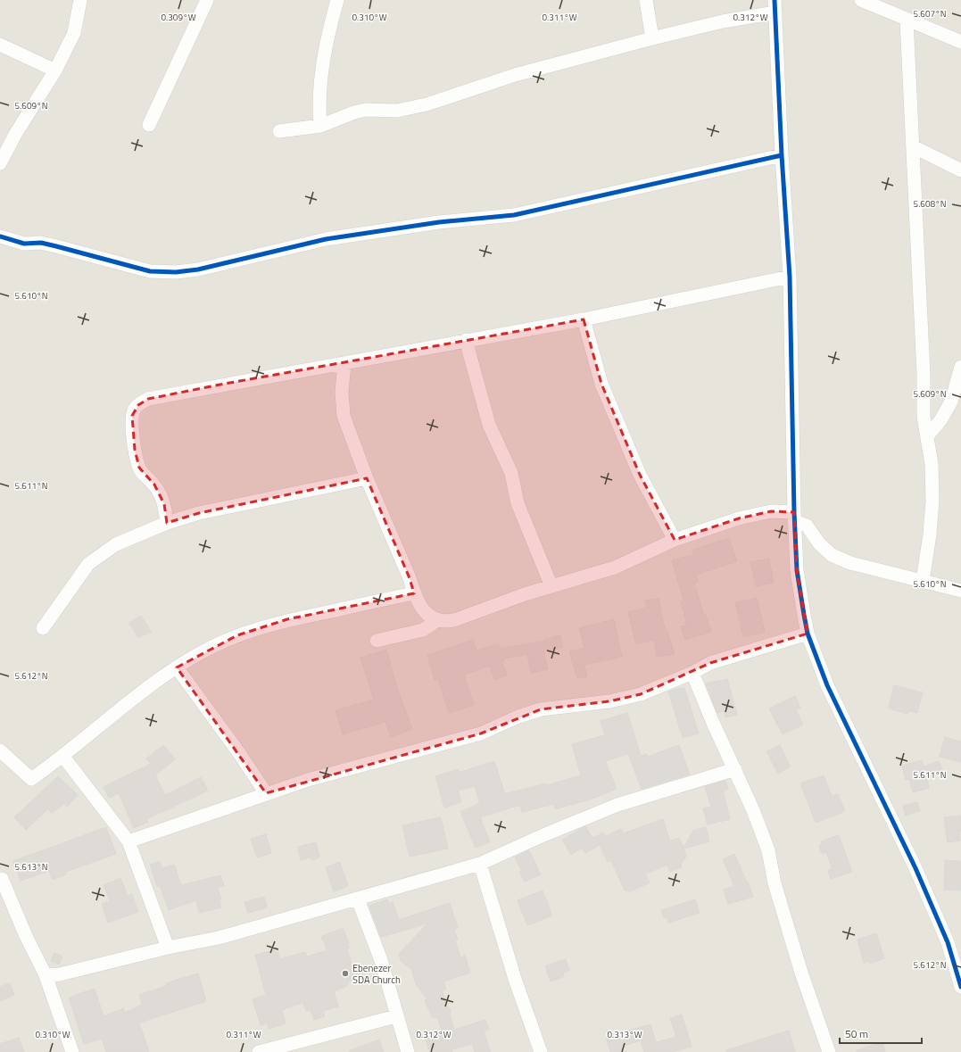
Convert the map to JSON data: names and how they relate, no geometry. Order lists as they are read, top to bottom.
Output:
{
  "places": ["Ebenezer SDA Church"],
  "scale_bar": "50 m",
  "coordinates": [
    "5.607°N",
    "0.309°W",
    "0.310°W",
    "0.311°W",
    "0.312°W",
    "5.609°N",
    "5.608°N",
    "5.610°N",
    "5.611°N",
    "5.612°N",
    "5.613°N",
    "0.313°W"
  ]
}
